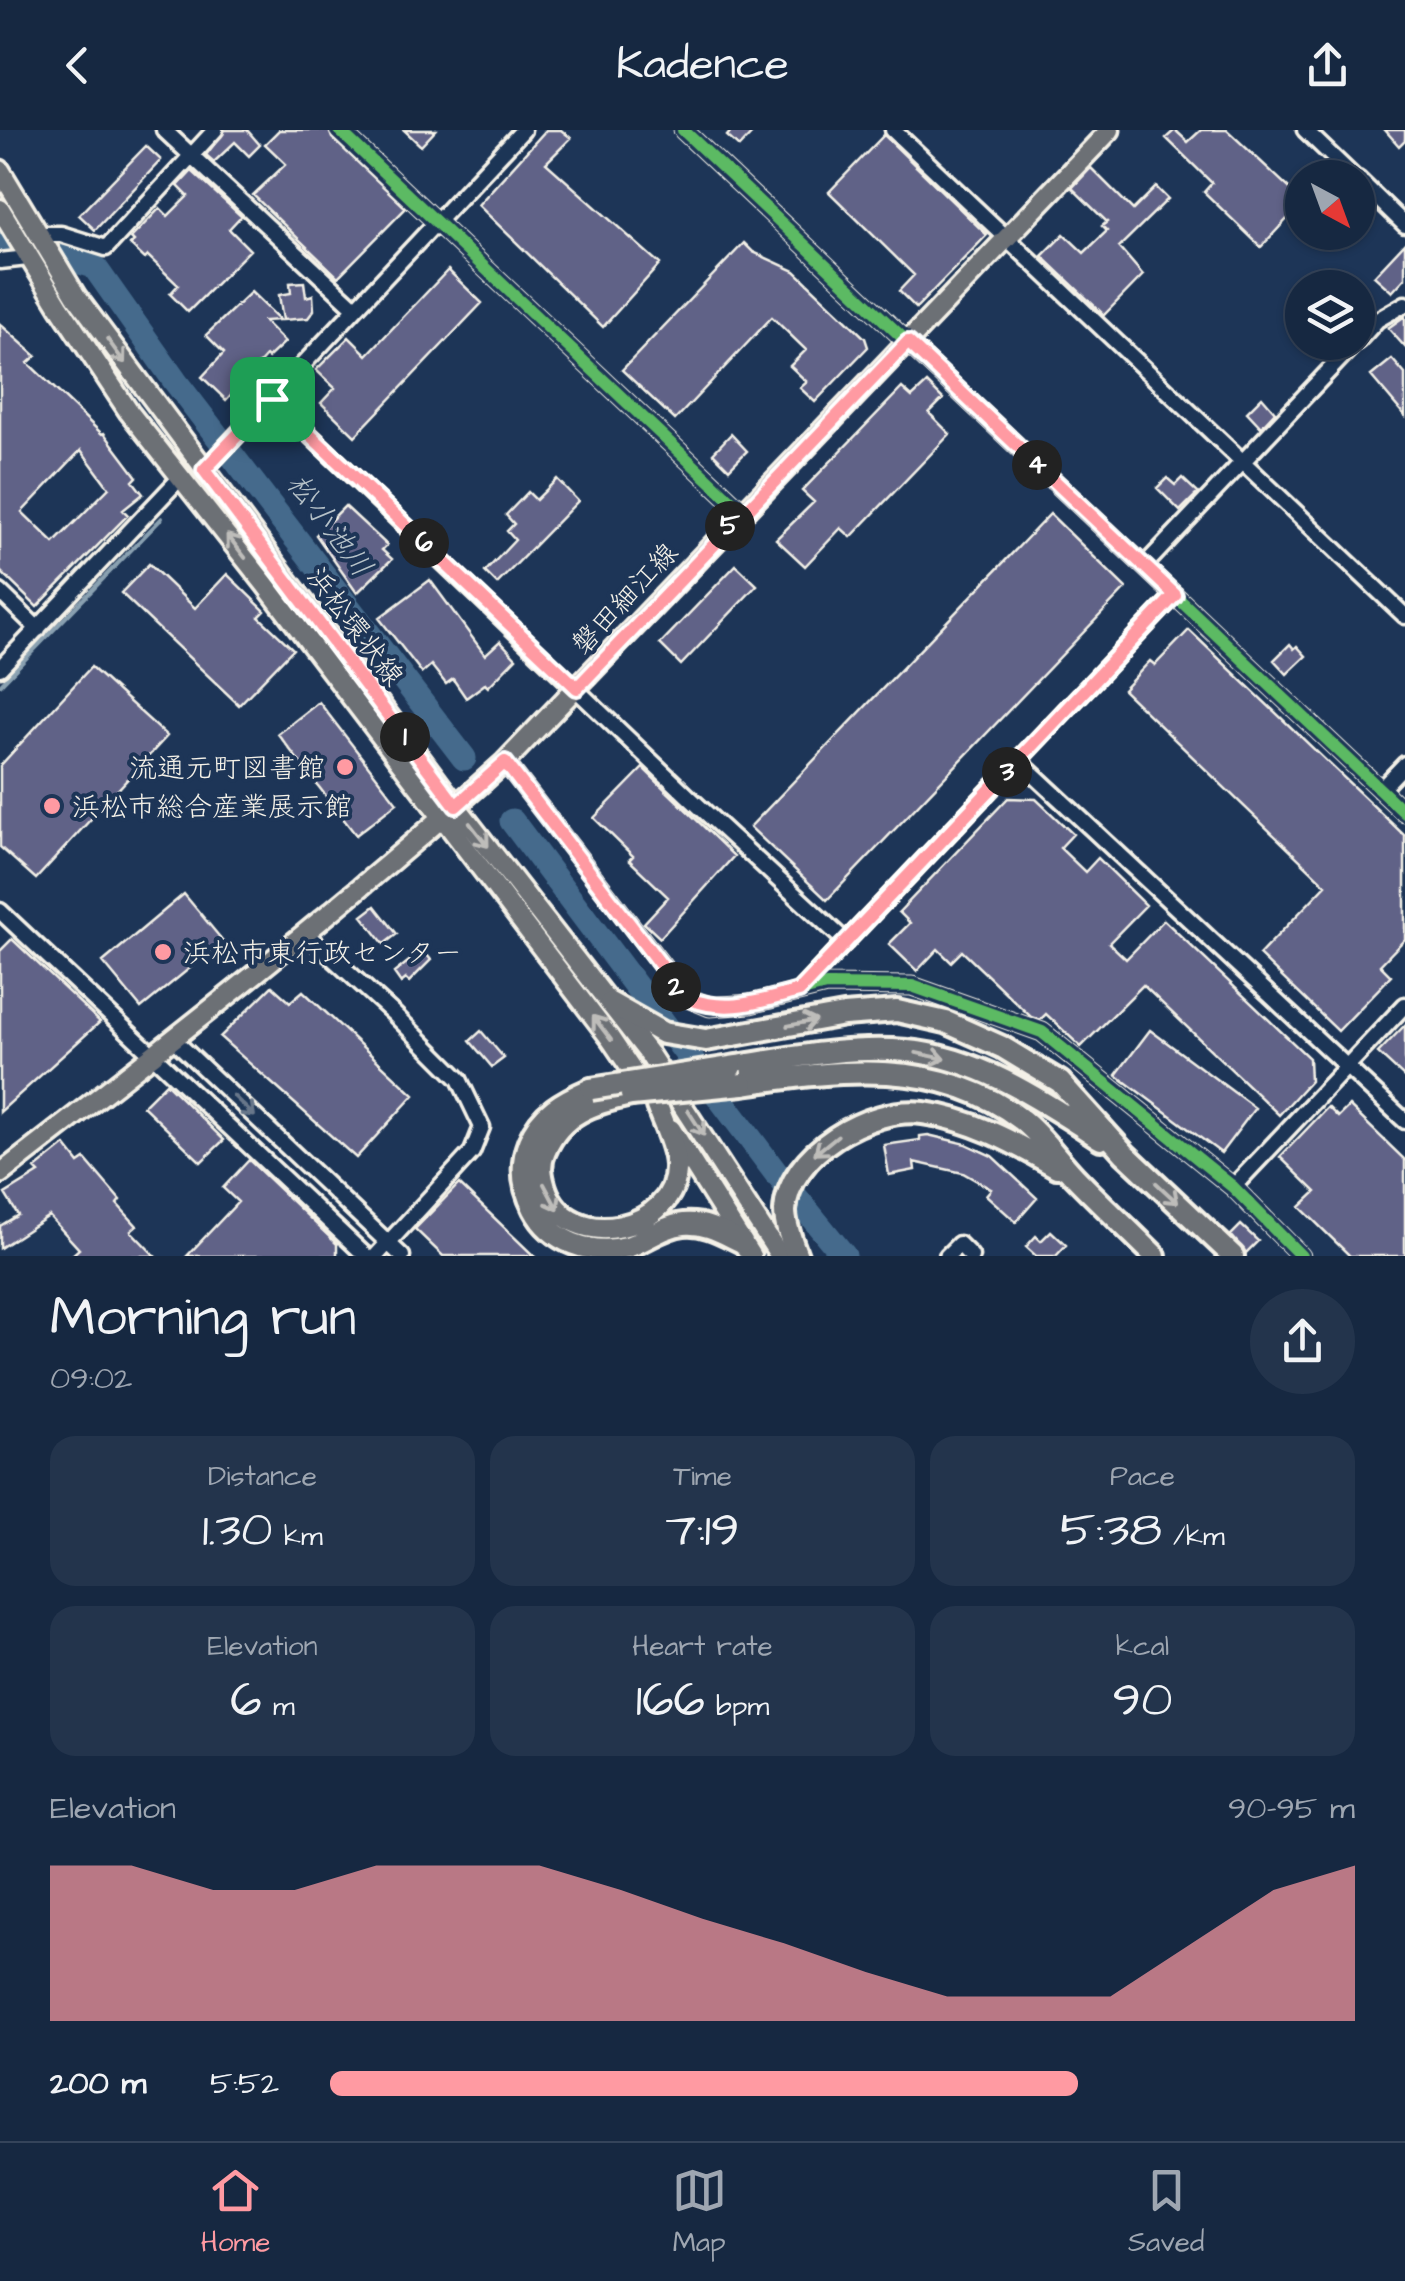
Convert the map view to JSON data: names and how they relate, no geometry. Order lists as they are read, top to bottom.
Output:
{
  "streets": {
    "main road": ["磐田細江線", "浜松環状線"]
  },
  "crossings": [
    ["磐田細江線", "浜松環状線"]
  ],
  "water": ["松小池川"],
  "places": ["流通元町図書館", "浜松市総合産業展示館", "浜松市東行政センター"],
  "north": "bottom right",
  "page": {
    "header": "Kadence",
    "pins": [
      "4",
      "5",
      "6",
      "1",
      "3",
      "2"
    ],
    "heading": ["Morning run", "09:02"],
    "stats": [
      ["Distance", "1.30 km"],
      ["Time", "7:19"],
      ["Pace", "5:38 /km"],
      ["Elevation", "6 m"],
      ["Heart rate", "166 bpm"],
      ["kcal", "90"]
    ],
    "chart": ["Elevation", "90–95 m"],
    "list": [
      {
        "name": "200 m",
        "note": "5:52"
      }
    ],
    "tabs": ["Home", "Map", "Saved"]
  }
}
